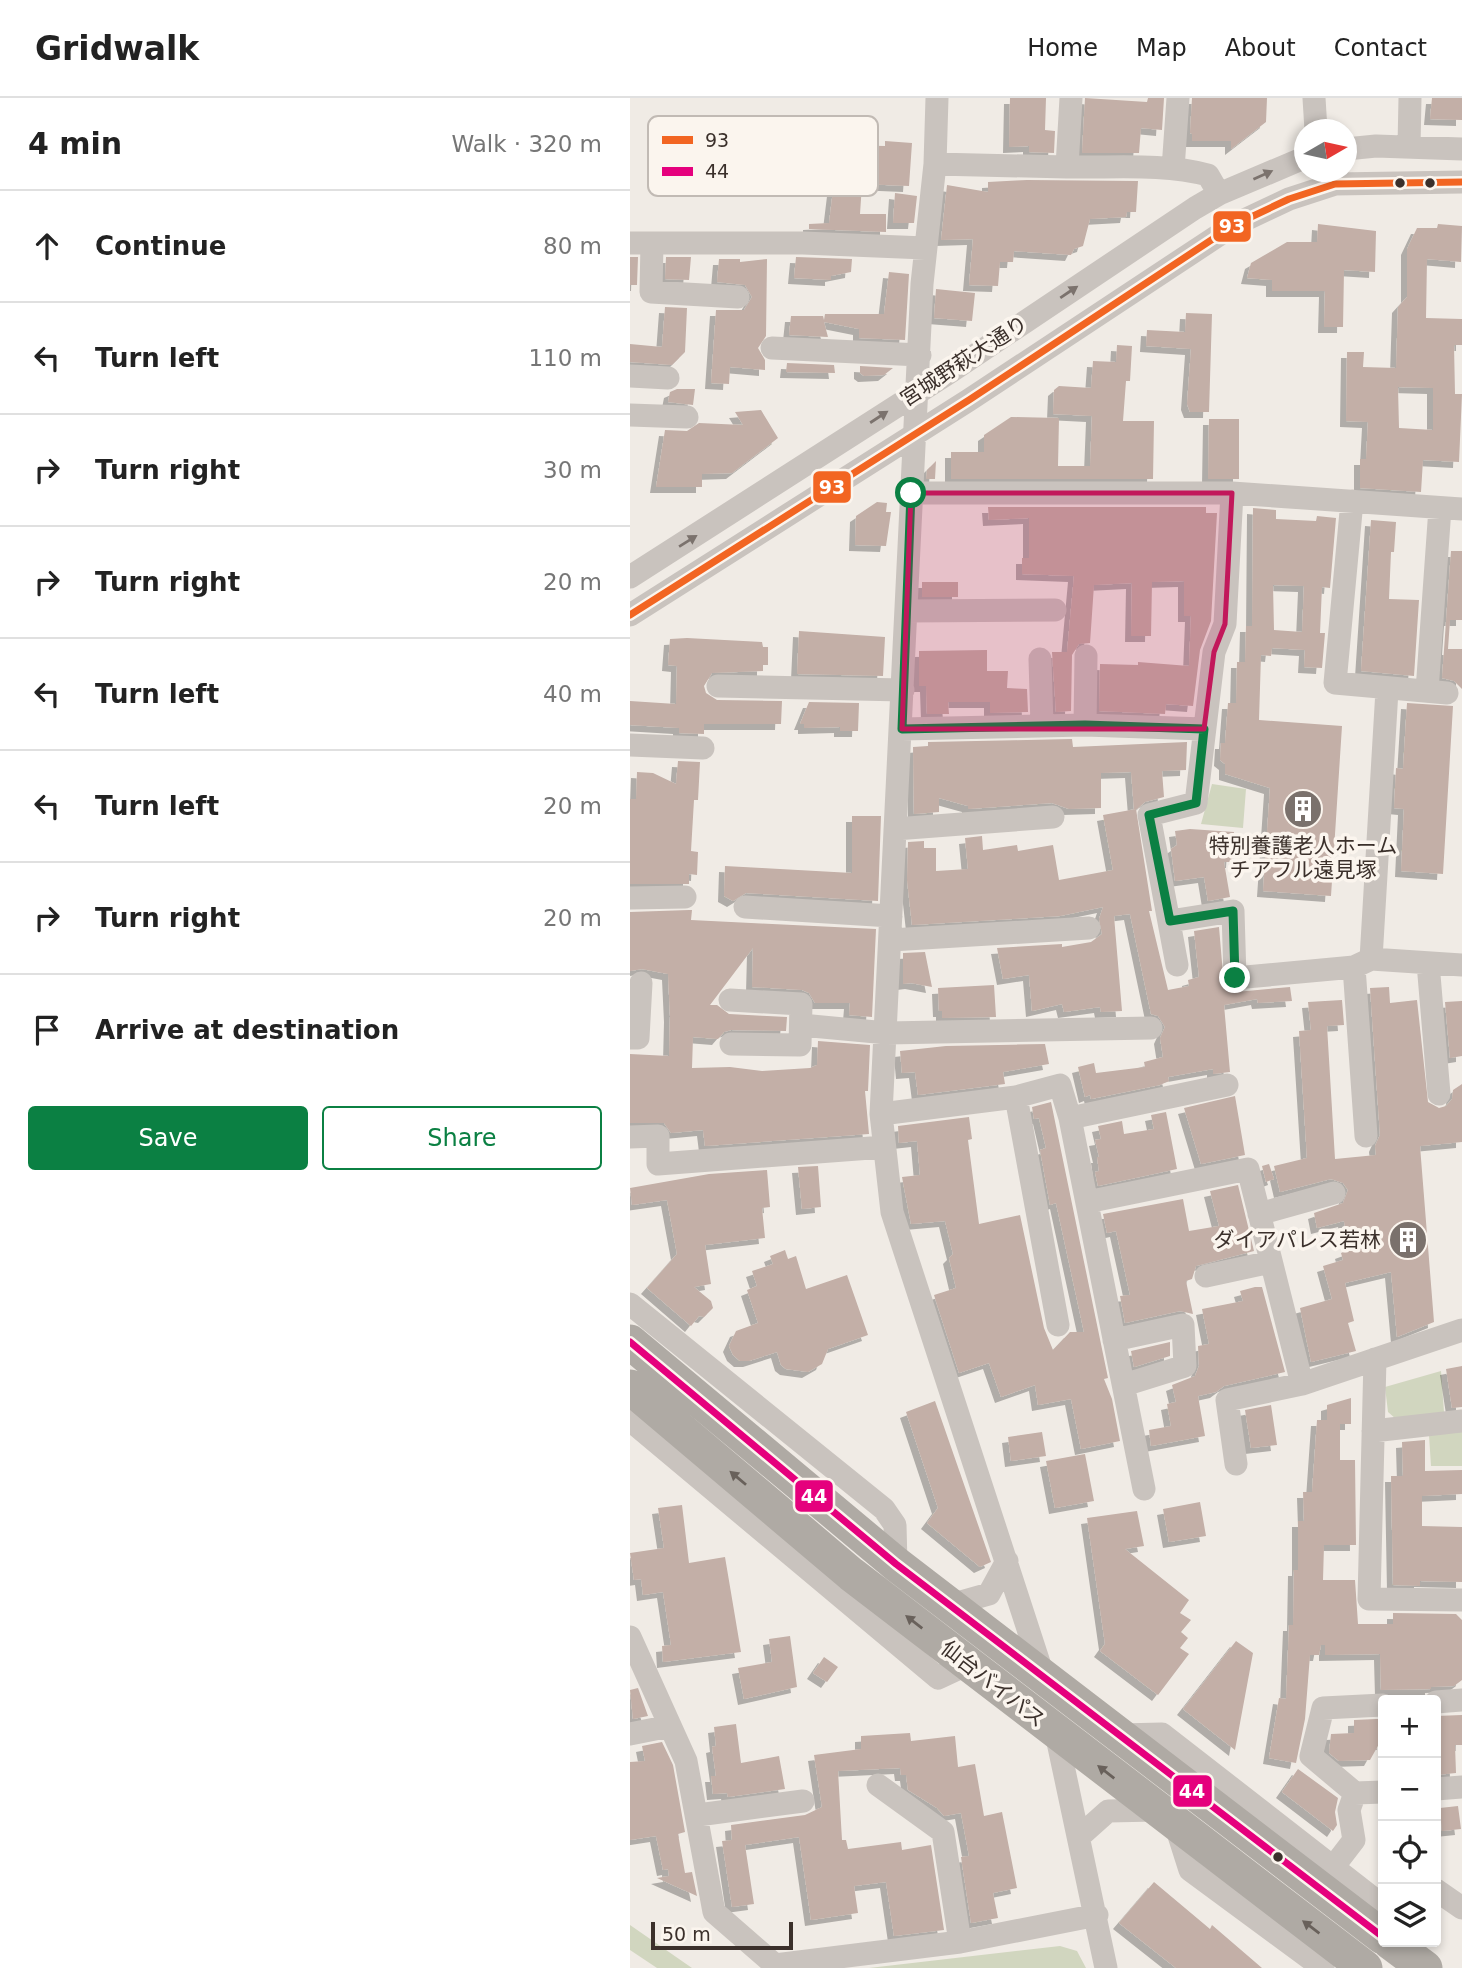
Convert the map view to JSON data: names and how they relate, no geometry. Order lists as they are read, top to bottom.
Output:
{
  "streets": {
    "highway": ["仙台バイパス"],
    "street": ["宮城野萩大通り"]
  },
  "places": {
    "building": ["特別養護老人ホーム チアフル遠見塚", "ダイアパレス若林"]
  },
  "lines": ["transit line 93", "transit line 44"],
  "legend": ["93", "44"],
  "scale_bar": "50 m",
  "north": "right",
  "page": {
    "header": "Gridwalk",
    "nav": [
      "Home",
      "Map",
      "About",
      "Contact"
    ],
    "heading": ["4 min", "Walk · 320 m"],
    "list": [
      ["Continue", "80 m"],
      ["Turn left", "110 m"],
      ["Turn right", "30 m"],
      ["Turn right", "20 m"],
      ["Turn left", "40 m"],
      ["Turn left", "20 m"],
      ["Turn right", "20 m"],
      "Arrive at destination"
    ],
    "buttons": ["Save", "Share"],
    "map_buttons": ["+", "−"],
    "scale": "50 m"
  }
}
